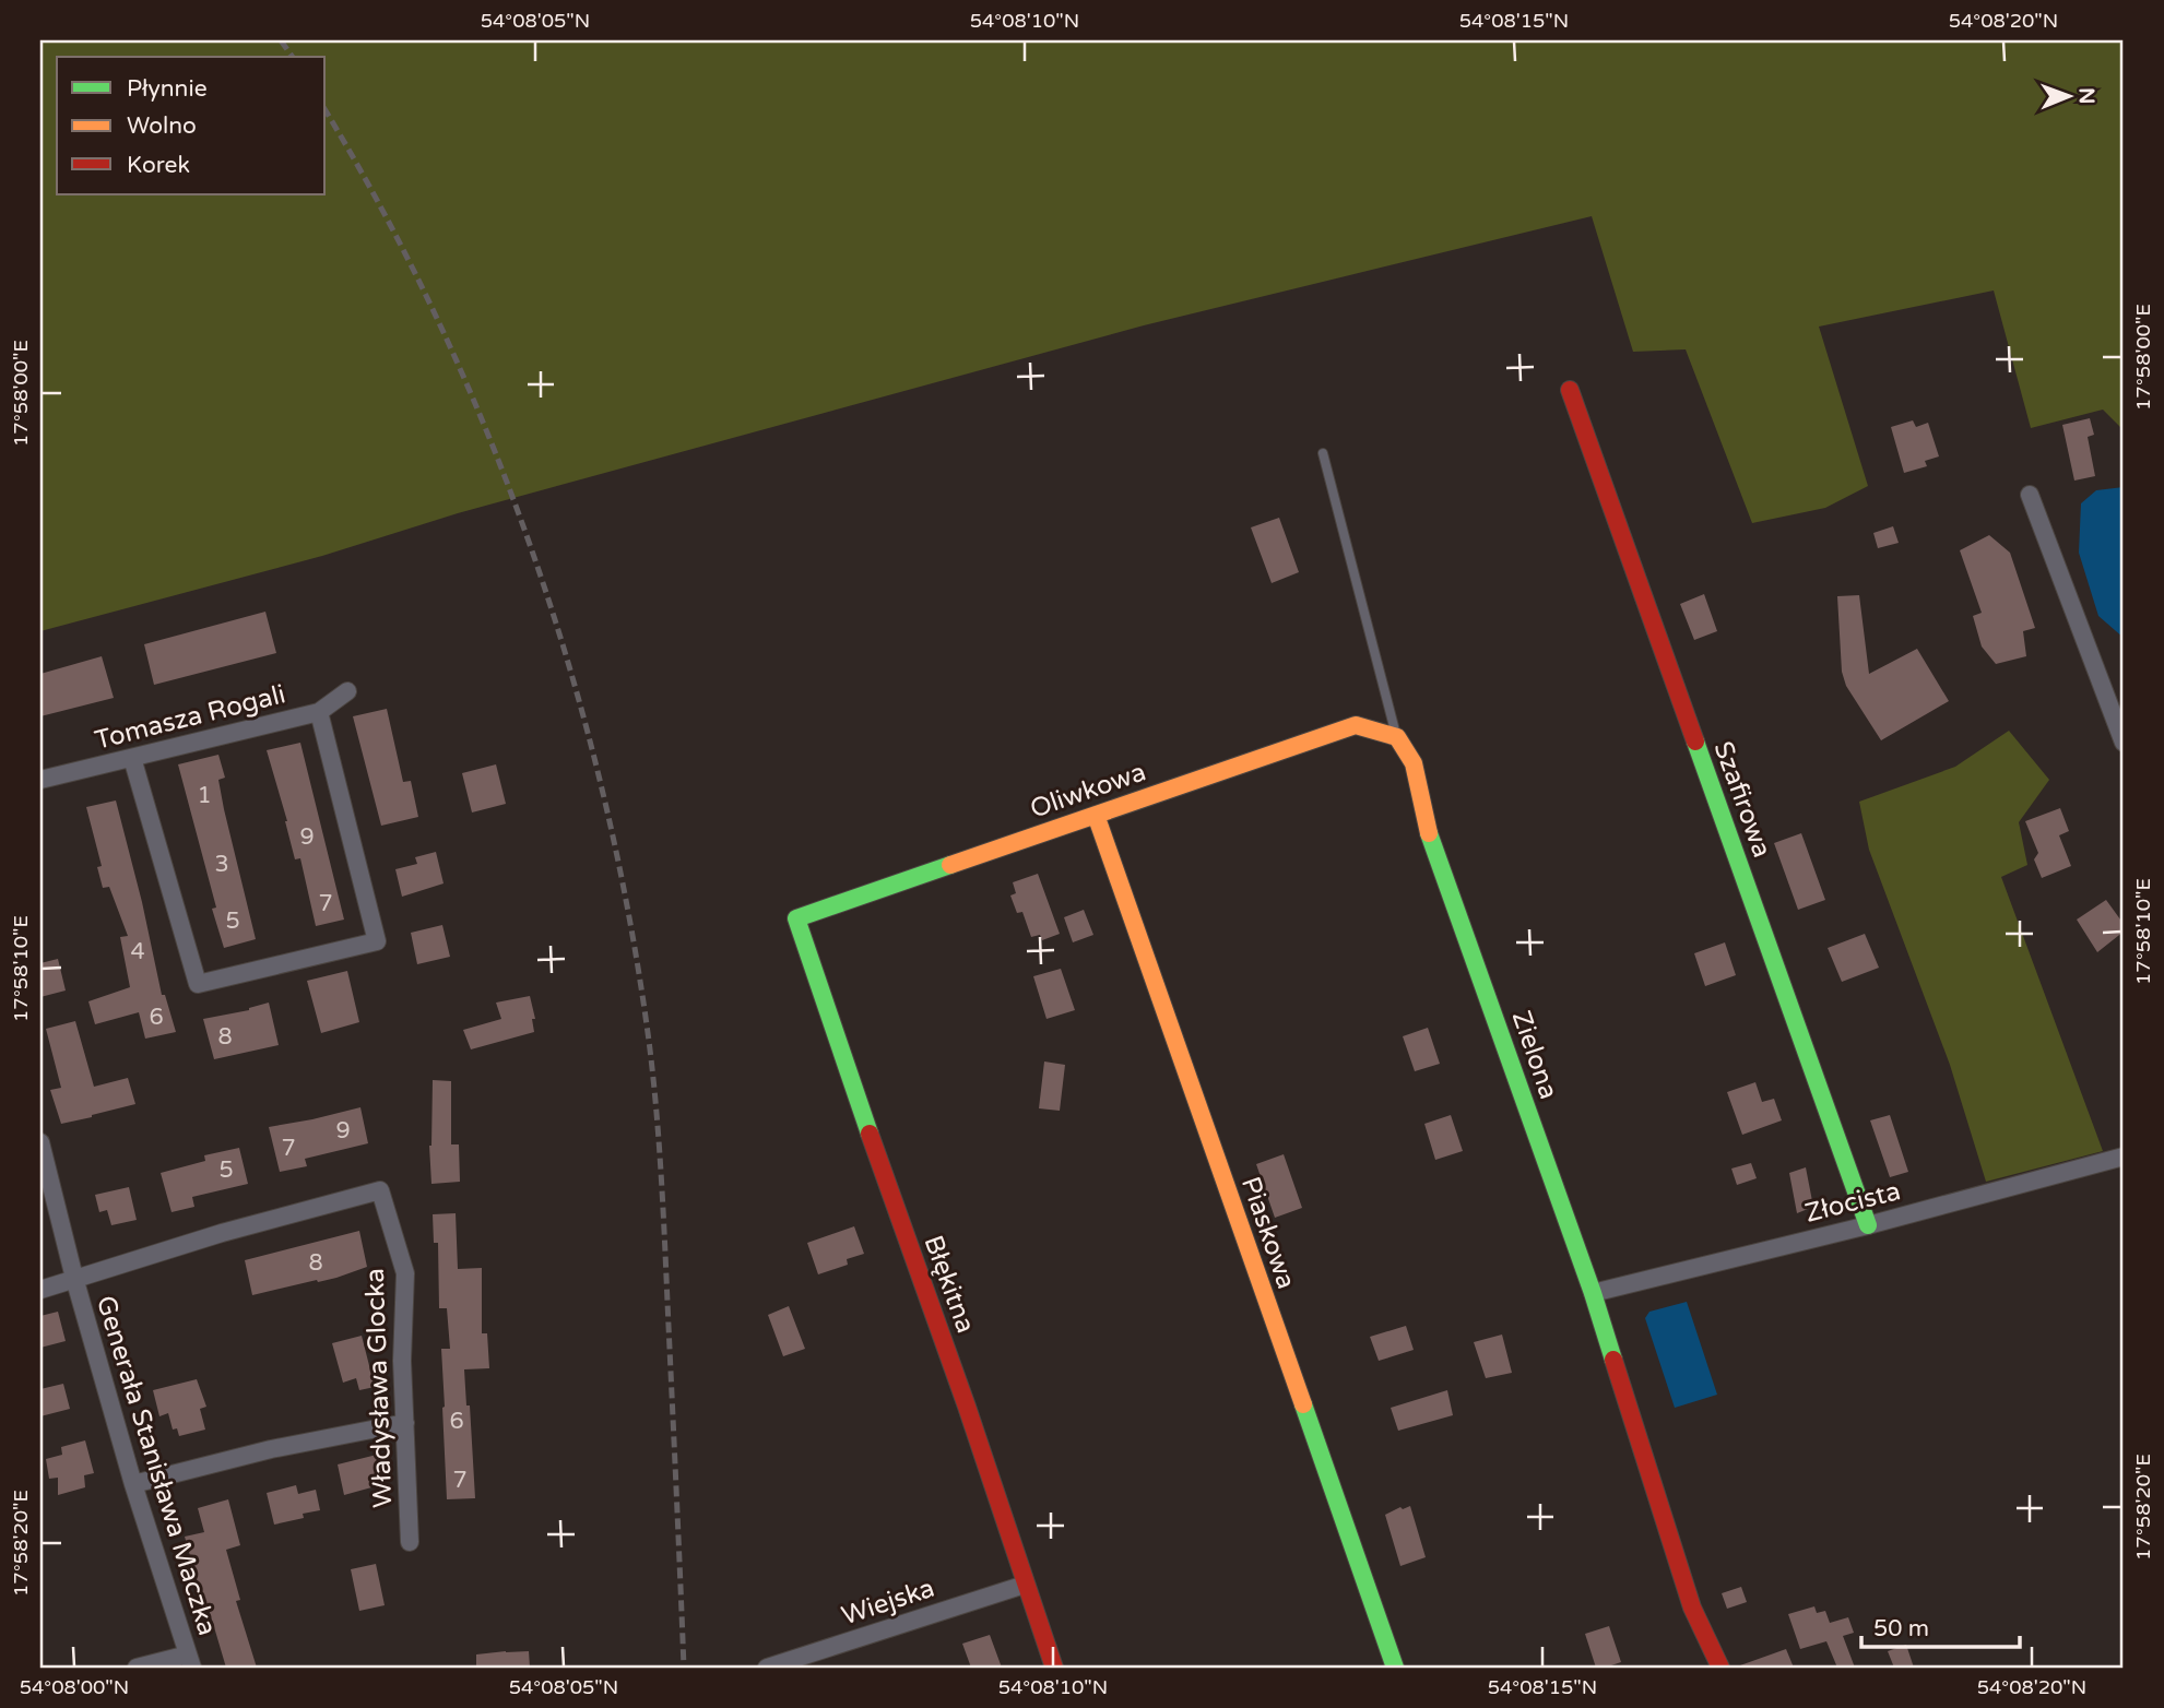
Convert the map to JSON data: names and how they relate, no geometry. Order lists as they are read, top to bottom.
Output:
{
  "streets": {
    "street": [
      "Tomasza Rogali",
      "Oliwkowa",
      "Szafirowa",
      "Zielona",
      "Złocista",
      "Piaskowa",
      "Błękitna",
      "Władysława Glocka",
      "Generała Stanisława Maczka",
      "Wiejska"
    ]
  },
  "crossings": [
    ["Oliwkowa", "Zielona"],
    ["Oliwkowa", "Piaskowa"],
    ["Oliwkowa", "Błękitna"],
    ["Szafirowa", "Złocista"],
    ["Zielona", "Złocista"],
    ["Błękitna", "Wiejska"],
    ["Władysława Glocka", "Generała Stanisława Maczka"]
  ],
  "house_numbers": [
    "1",
    "9",
    "3",
    "7",
    "5",
    "4",
    "6",
    "8",
    "9",
    "7",
    "5",
    "8",
    "6",
    "7"
  ],
  "legend": ["Płynnie", "Wolno", "Korek"],
  "scale_bar": "50 m",
  "north": "right",
  "coordinates": [
    "54°08'05\"N",
    "54°08'10\"N",
    "54°08'15\"N",
    "54°08'20\"N",
    "17°58'00\"E",
    "17°58'10\"E",
    "17°58'20\"E",
    "54°08'00\"N"
  ]
}
